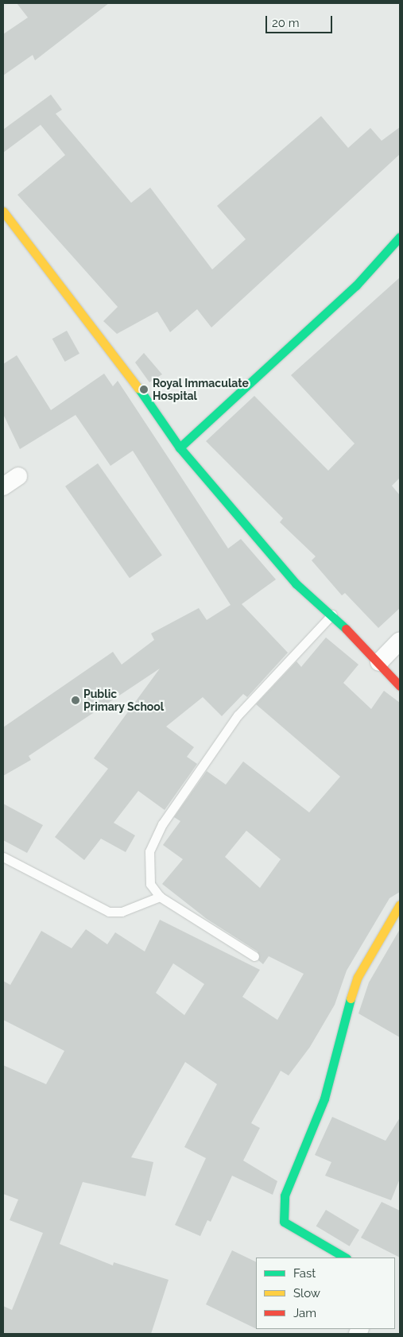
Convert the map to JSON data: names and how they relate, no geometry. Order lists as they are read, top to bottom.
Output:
{
  "places": ["Royal Immaculate Hospital", "Public Primary School"],
  "legend": ["Fast", "Slow", "Jam"],
  "scale_bar": "20 m"
}
